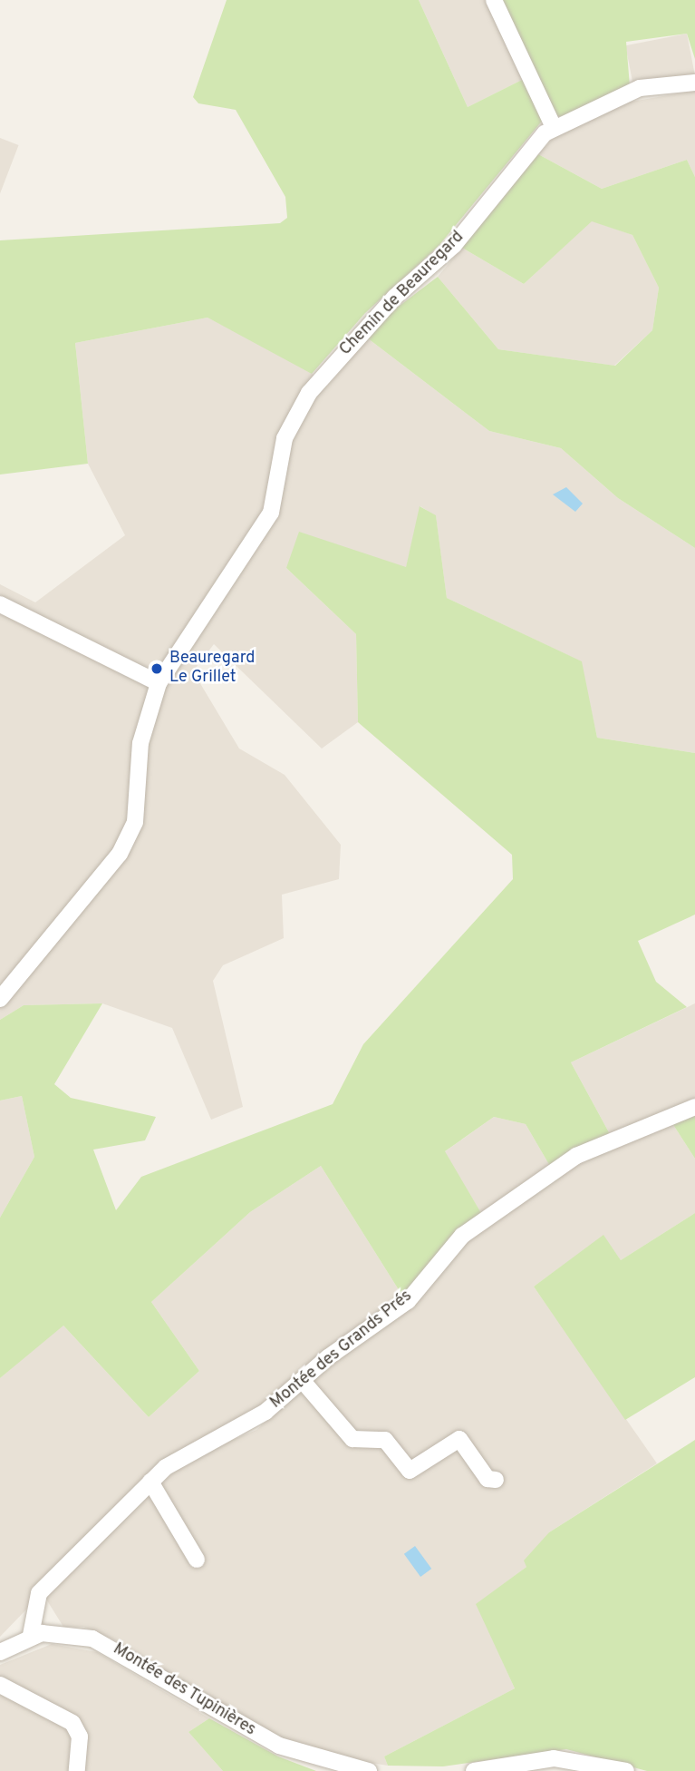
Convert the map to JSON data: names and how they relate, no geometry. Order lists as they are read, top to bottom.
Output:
{
  "streets": {
    "street": ["Chemin de Beauregard", "Montée des Grands Prés", "Montée des Tupinières"]
  },
  "crossings": [
    ["Montée des Grands Prés", "Montée des Tupinières"]
  ],
  "places": ["Beauregard Le Grillet"]
}
